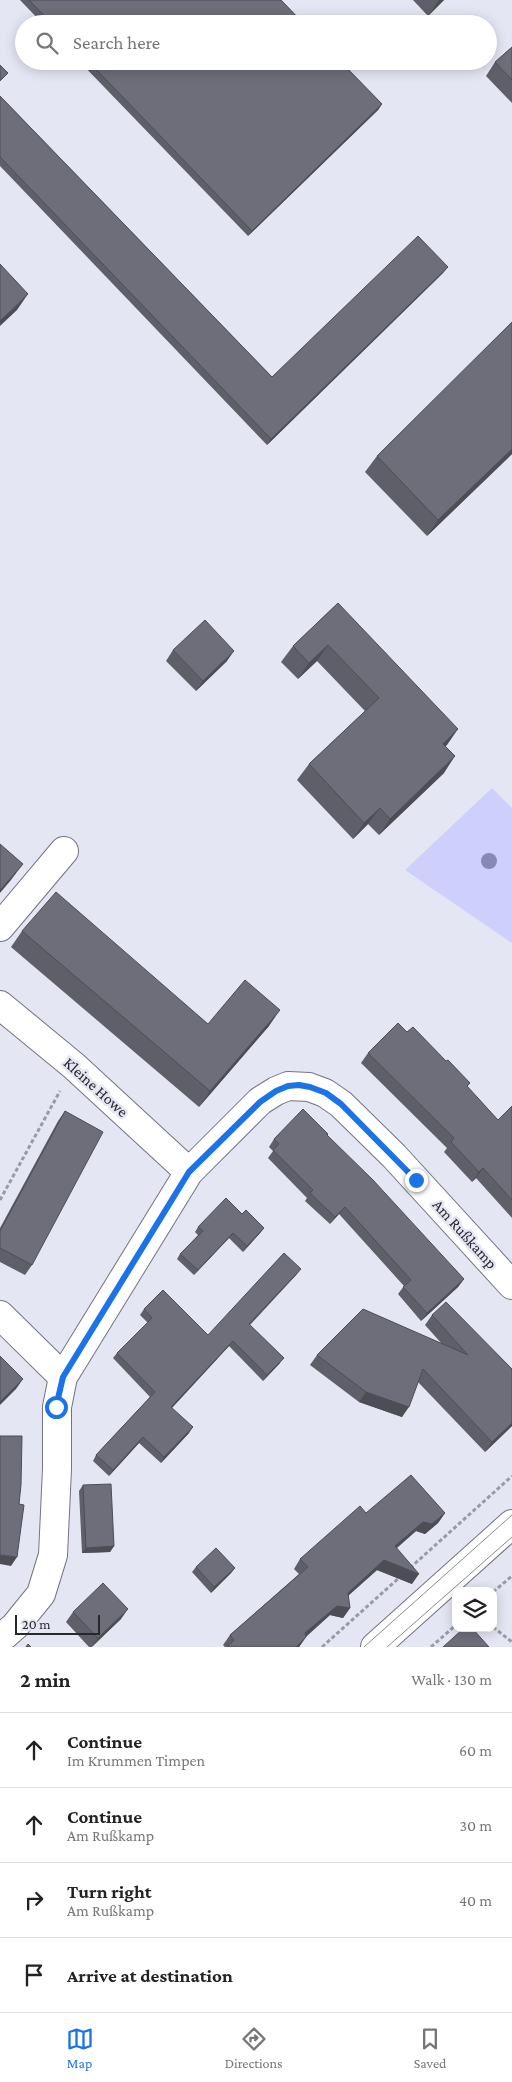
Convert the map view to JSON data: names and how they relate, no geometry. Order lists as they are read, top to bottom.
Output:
{
  "streets": {
    "street": ["Kleine Howe", "Am Rußkamp"]
  },
  "crossings": [
    ["Kleine Howe", "Am Rußkamp"]
  ],
  "scale_bar": "20 m",
  "page": {
    "search": "Search here",
    "scale": "20 m",
    "heading": ["2 min", "Walk · 130 m"],
    "list": [
      ["Continue", "Im Krummen Timpen", "60 m"],
      ["Continue", "Am Rußkamp", "30 m"],
      ["Turn right", "Am Rußkamp", "40 m"],
      "Arrive at destination"
    ],
    "nav": ["Map", "Directions", "Saved"]
  }
}
